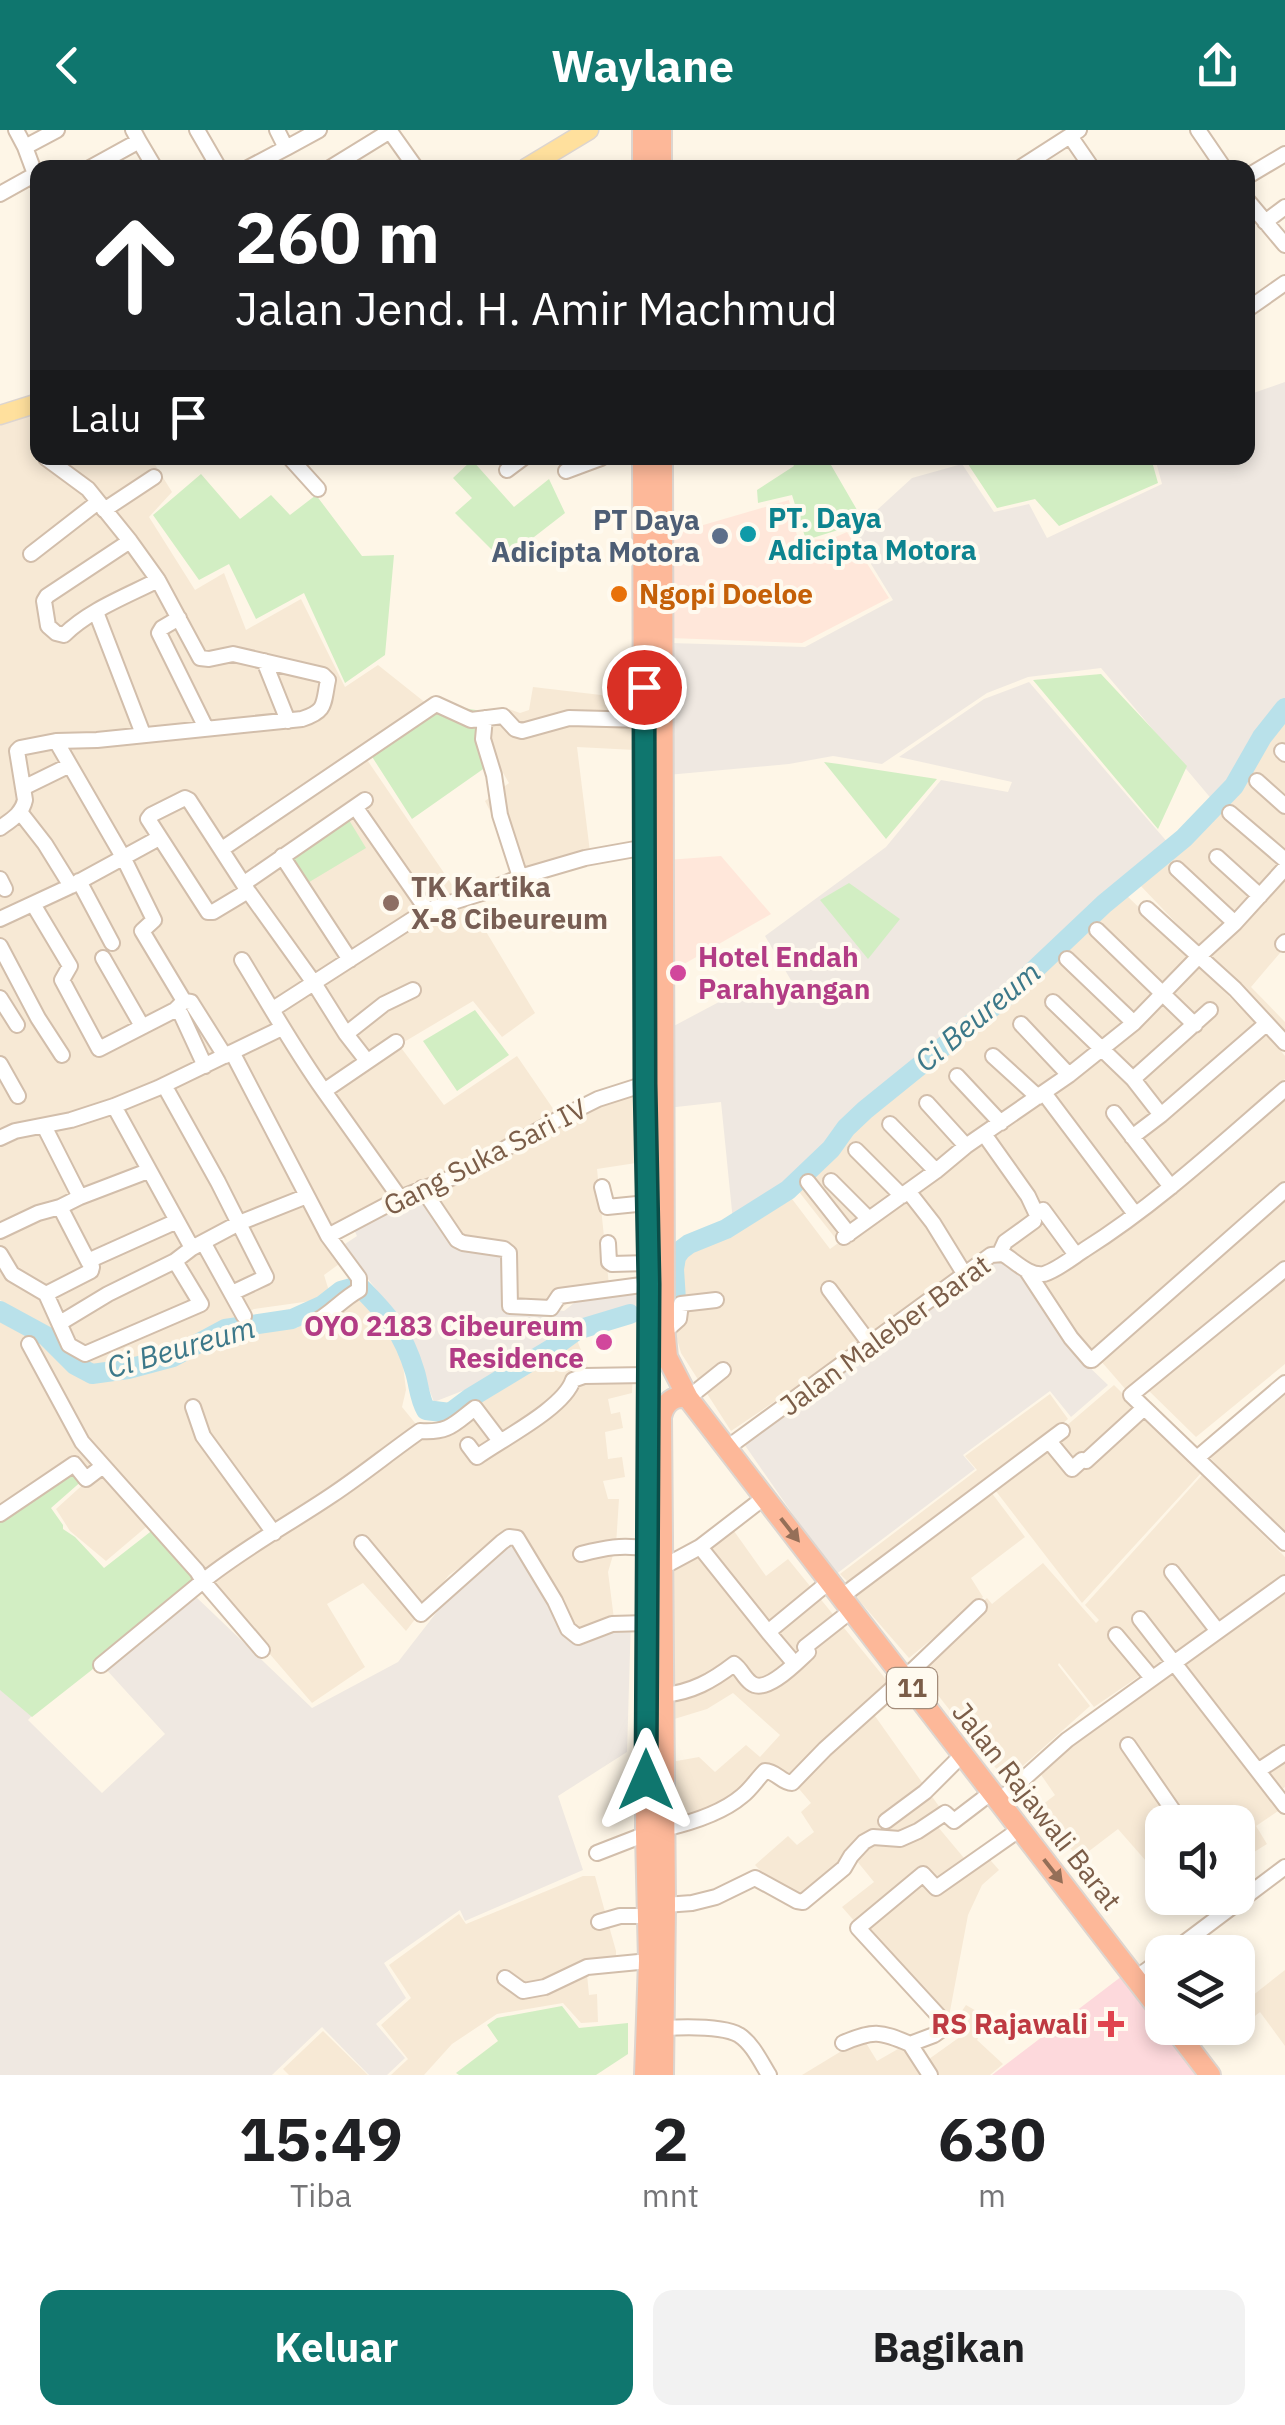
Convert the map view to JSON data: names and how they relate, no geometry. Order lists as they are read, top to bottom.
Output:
{
  "streets": {
    "highway": ["11", "Jalan Rajawali Barat"],
    "street": ["Gang Suka Sari IV", "Jalan Maleber Barat"]
  },
  "crossings": [
    ["Gang Suka Sari IV", "11"],
    ["Jalan Maleber Barat", "Jalan Rajawali Barat"],
    ["11", "Jalan Rajawali Barat"]
  ],
  "one_way": ["Jalan Rajawali Barat"],
  "water": ["Ci Beureum"],
  "places": {
    "other": [
      "PT. Daya Adicipta Motora",
      "PT Daya Adicipta Motora",
      "Ngopi Doeloe",
      "TK Kartika X-8 Cibeureum",
      "Hotel Endah Parahyangan",
      "OYO 2183 Cibeureum Residence"
    ],
    "health": ["RS Rajawali"]
  },
  "page": {
    "header": "Waylane",
    "turn": ["260 m", "Jalan Jend. H. Amir Machmud"],
    "then": "Lalu",
    "eta": [
      "15:49",
      "Tiba",
      "2",
      "mnt",
      "630",
      "m"
    ],
    "buttons": ["Keluar", "Bagikan"]
  }
}
